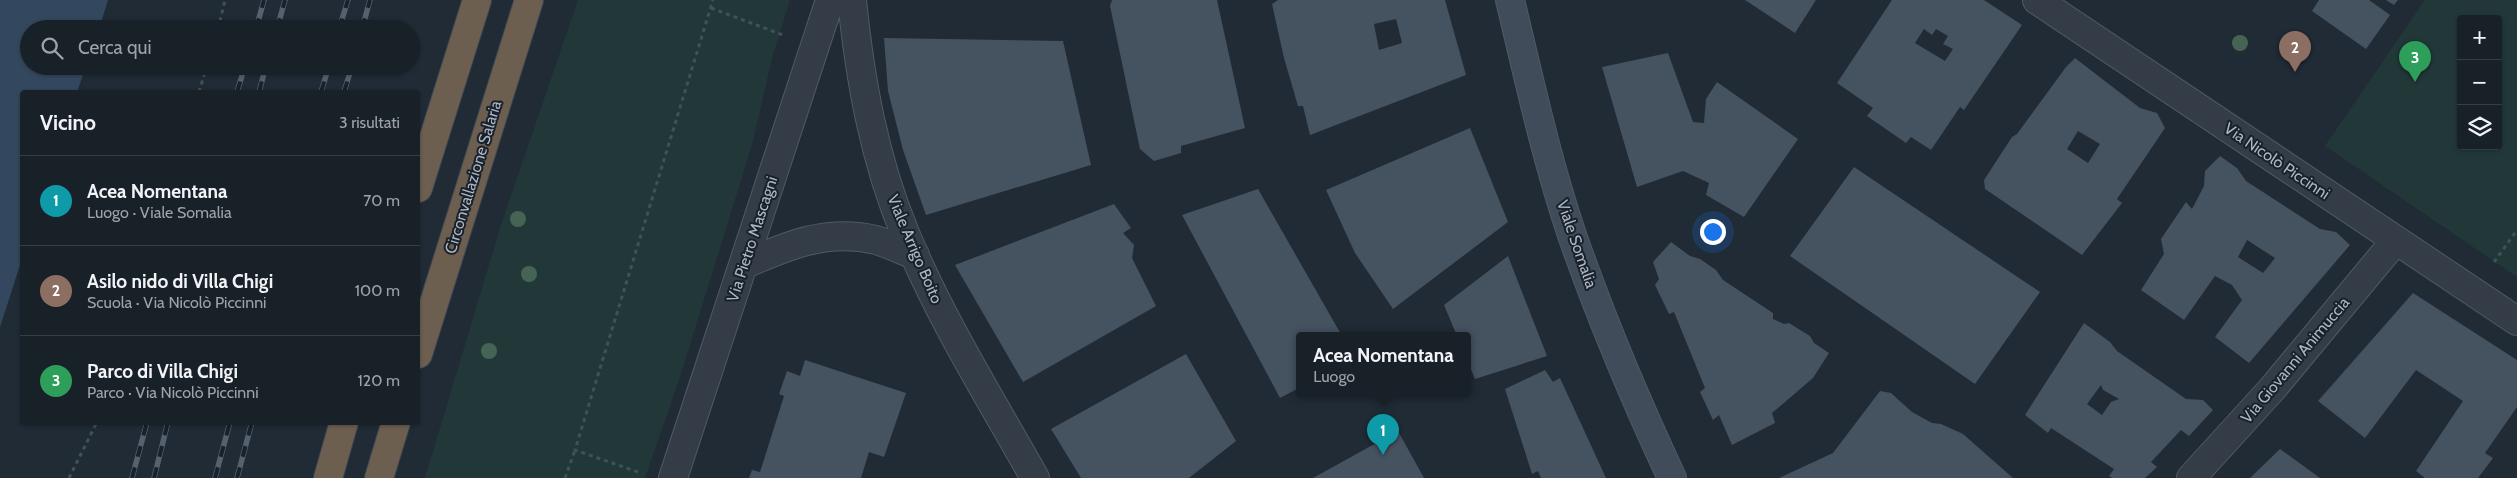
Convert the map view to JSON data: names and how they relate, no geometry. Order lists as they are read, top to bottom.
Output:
{
  "streets": {
    "highway": ["Circonvallazione Salaria"],
    "main road": ["Viale Somalia"],
    "street": [
      "Via Nicolò Piccinni",
      "Via Pietro Mascagni",
      "Viale Arrigo Boito",
      "Via Giovanni Animuccia"
    ]
  },
  "crossings": [
    ["Via Nicolò Piccinni", "Via Giovanni Animuccia"]
  ],
  "page": {
    "map_buttons": ["+", "−"],
    "search": "Cerca qui",
    "pins": ["2", "3", "1"],
    "heading": ["Vicino", "3 risultati"],
    "list": [
      {
        "mark": "1",
        "name": "Acea Nomentana",
        "note": "Luogo · Viale Somalia",
        "value": "70 m"
      },
      {
        "mark": "2",
        "name": "Asilo nido di Villa Chigi",
        "note": "Scuola · Via Nicolò Piccinni",
        "value": "100 m"
      },
      {
        "mark": "3",
        "name": "Parco di Villa Chigi",
        "note": "Parco · Via Nicolò Piccinni",
        "value": "120 m"
      }
    ],
    "popup": ["Acea Nomentana", "Luogo"]
  }
}
